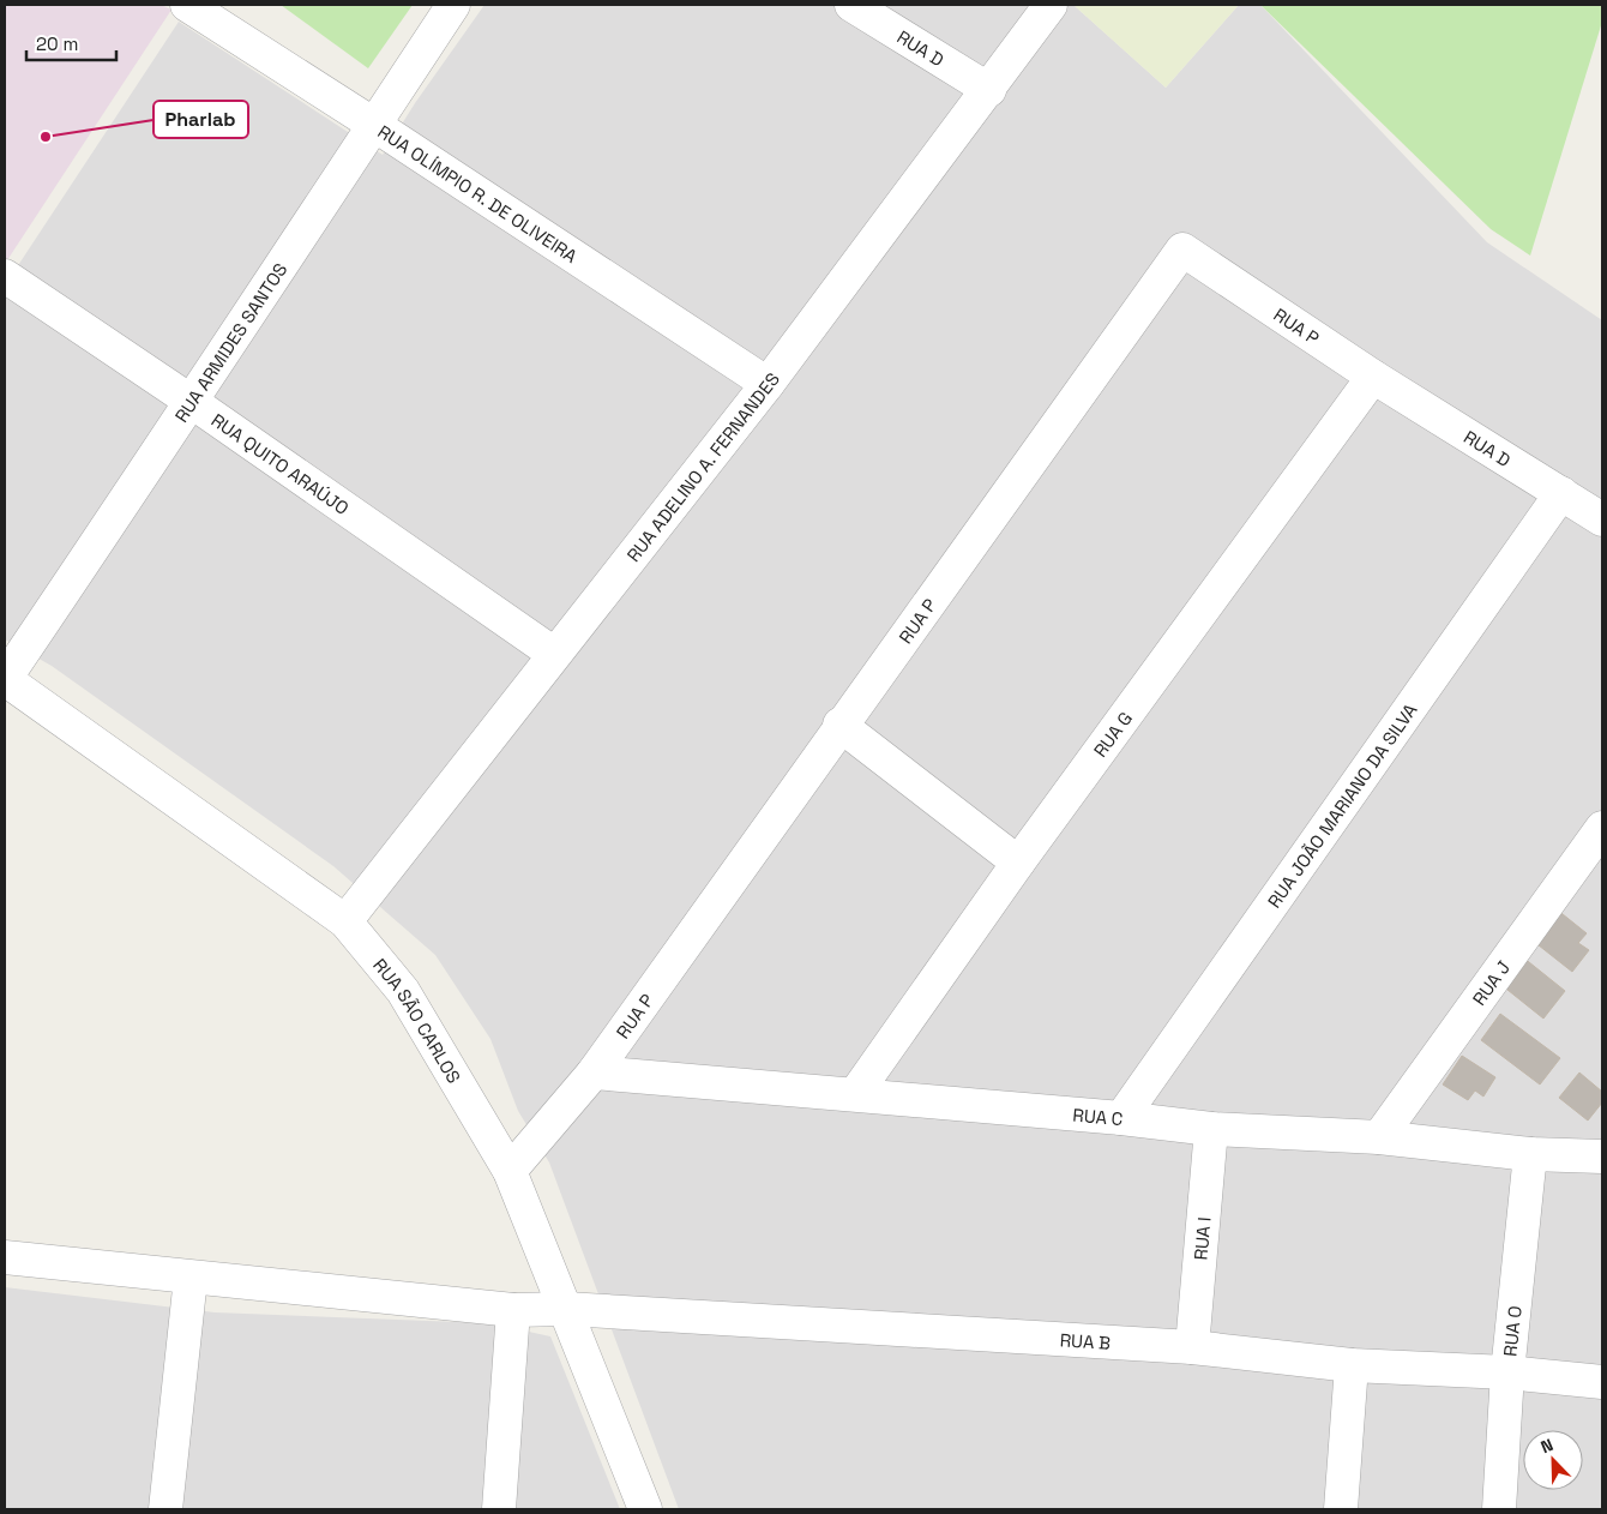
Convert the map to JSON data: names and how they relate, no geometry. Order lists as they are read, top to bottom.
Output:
{
  "streets": {
    "street": [
      "RUA D",
      "RUA OLÍMPIO R. DE OLIVEIRA",
      "RUA P",
      "RUA ARMIDES SANTOS",
      "RUA QUITO ARAÚJO",
      "RUA ADELINO A. FERNANDES",
      "RUA G",
      "RUA JOÃO MARIANO DA SILVA",
      "RUA J",
      "RUA SÃO CARLOS",
      "RUA C",
      "RUA I",
      "RUA O",
      "RUA B"
    ]
  },
  "crossings": [
    ["RUA D", "RUA P"],
    ["RUA D", "RUA ADELINO A. FERNANDES"],
    ["RUA D", "RUA G"],
    ["RUA D", "RUA JOÃO MARIANO DA SILVA"],
    ["RUA OLÍMPIO R. DE OLIVEIRA", "RUA ARMIDES SANTOS"],
    ["RUA OLÍMPIO R. DE OLIVEIRA", "RUA ADELINO A. FERNANDES"],
    ["RUA P", "RUA G"],
    ["RUA P", "RUA SÃO CARLOS"],
    ["RUA P", "RUA C"],
    ["RUA ARMIDES SANTOS", "RUA QUITO ARAÚJO"],
    ["RUA ARMIDES SANTOS", "RUA SÃO CARLOS"],
    ["RUA QUITO ARAÚJO", "RUA ADELINO A. FERNANDES"],
    ["RUA ADELINO A. FERNANDES", "RUA SÃO CARLOS"],
    ["RUA G", "RUA C"],
    ["RUA JOÃO MARIANO DA SILVA", "RUA C"],
    ["RUA J", "RUA C"],
    ["RUA SÃO CARLOS", "RUA B"],
    ["RUA C", "RUA I"],
    ["RUA C", "RUA O"],
    ["RUA I", "RUA B"],
    ["RUA O", "RUA B"]
  ],
  "places": ["Pharlab"],
  "scale_bar": "20 m",
  "north": "top left"
}
